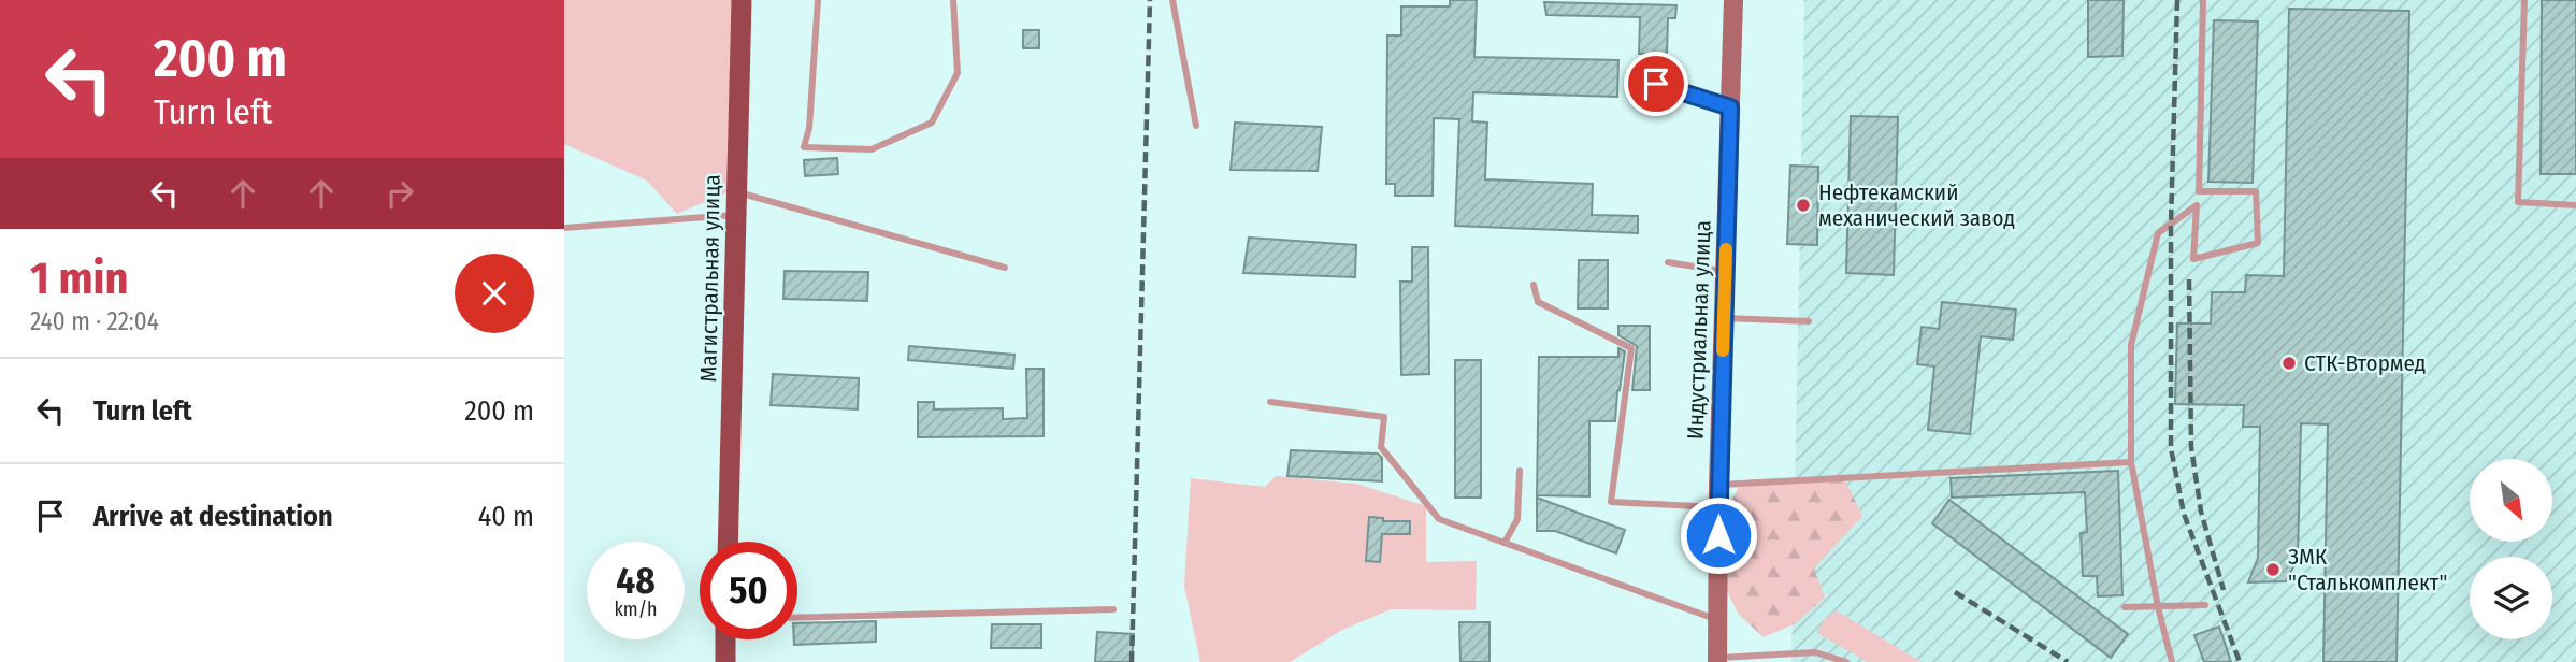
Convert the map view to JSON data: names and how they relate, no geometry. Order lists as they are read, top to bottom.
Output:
{
  "streets": {
    "main road": ["Магистральная улица", "Индустриальная улица"]
  },
  "places": ["Нефтекамский механический завод", "СТК-Втормед", "ЗМК \"Сталькомплект\""],
  "north": "bottom right",
  "page": {
    "turn": ["200 m", "Turn left"],
    "heading": ["1 min", "240 m · 22:04"],
    "list": [
      {
        "name": "Turn left",
        "value": "200 m"
      },
      {
        "name": "Arrive at destination",
        "value": "40 m"
      }
    ],
    "speed": "48 km/h",
    "limit": "50"
  }
}
